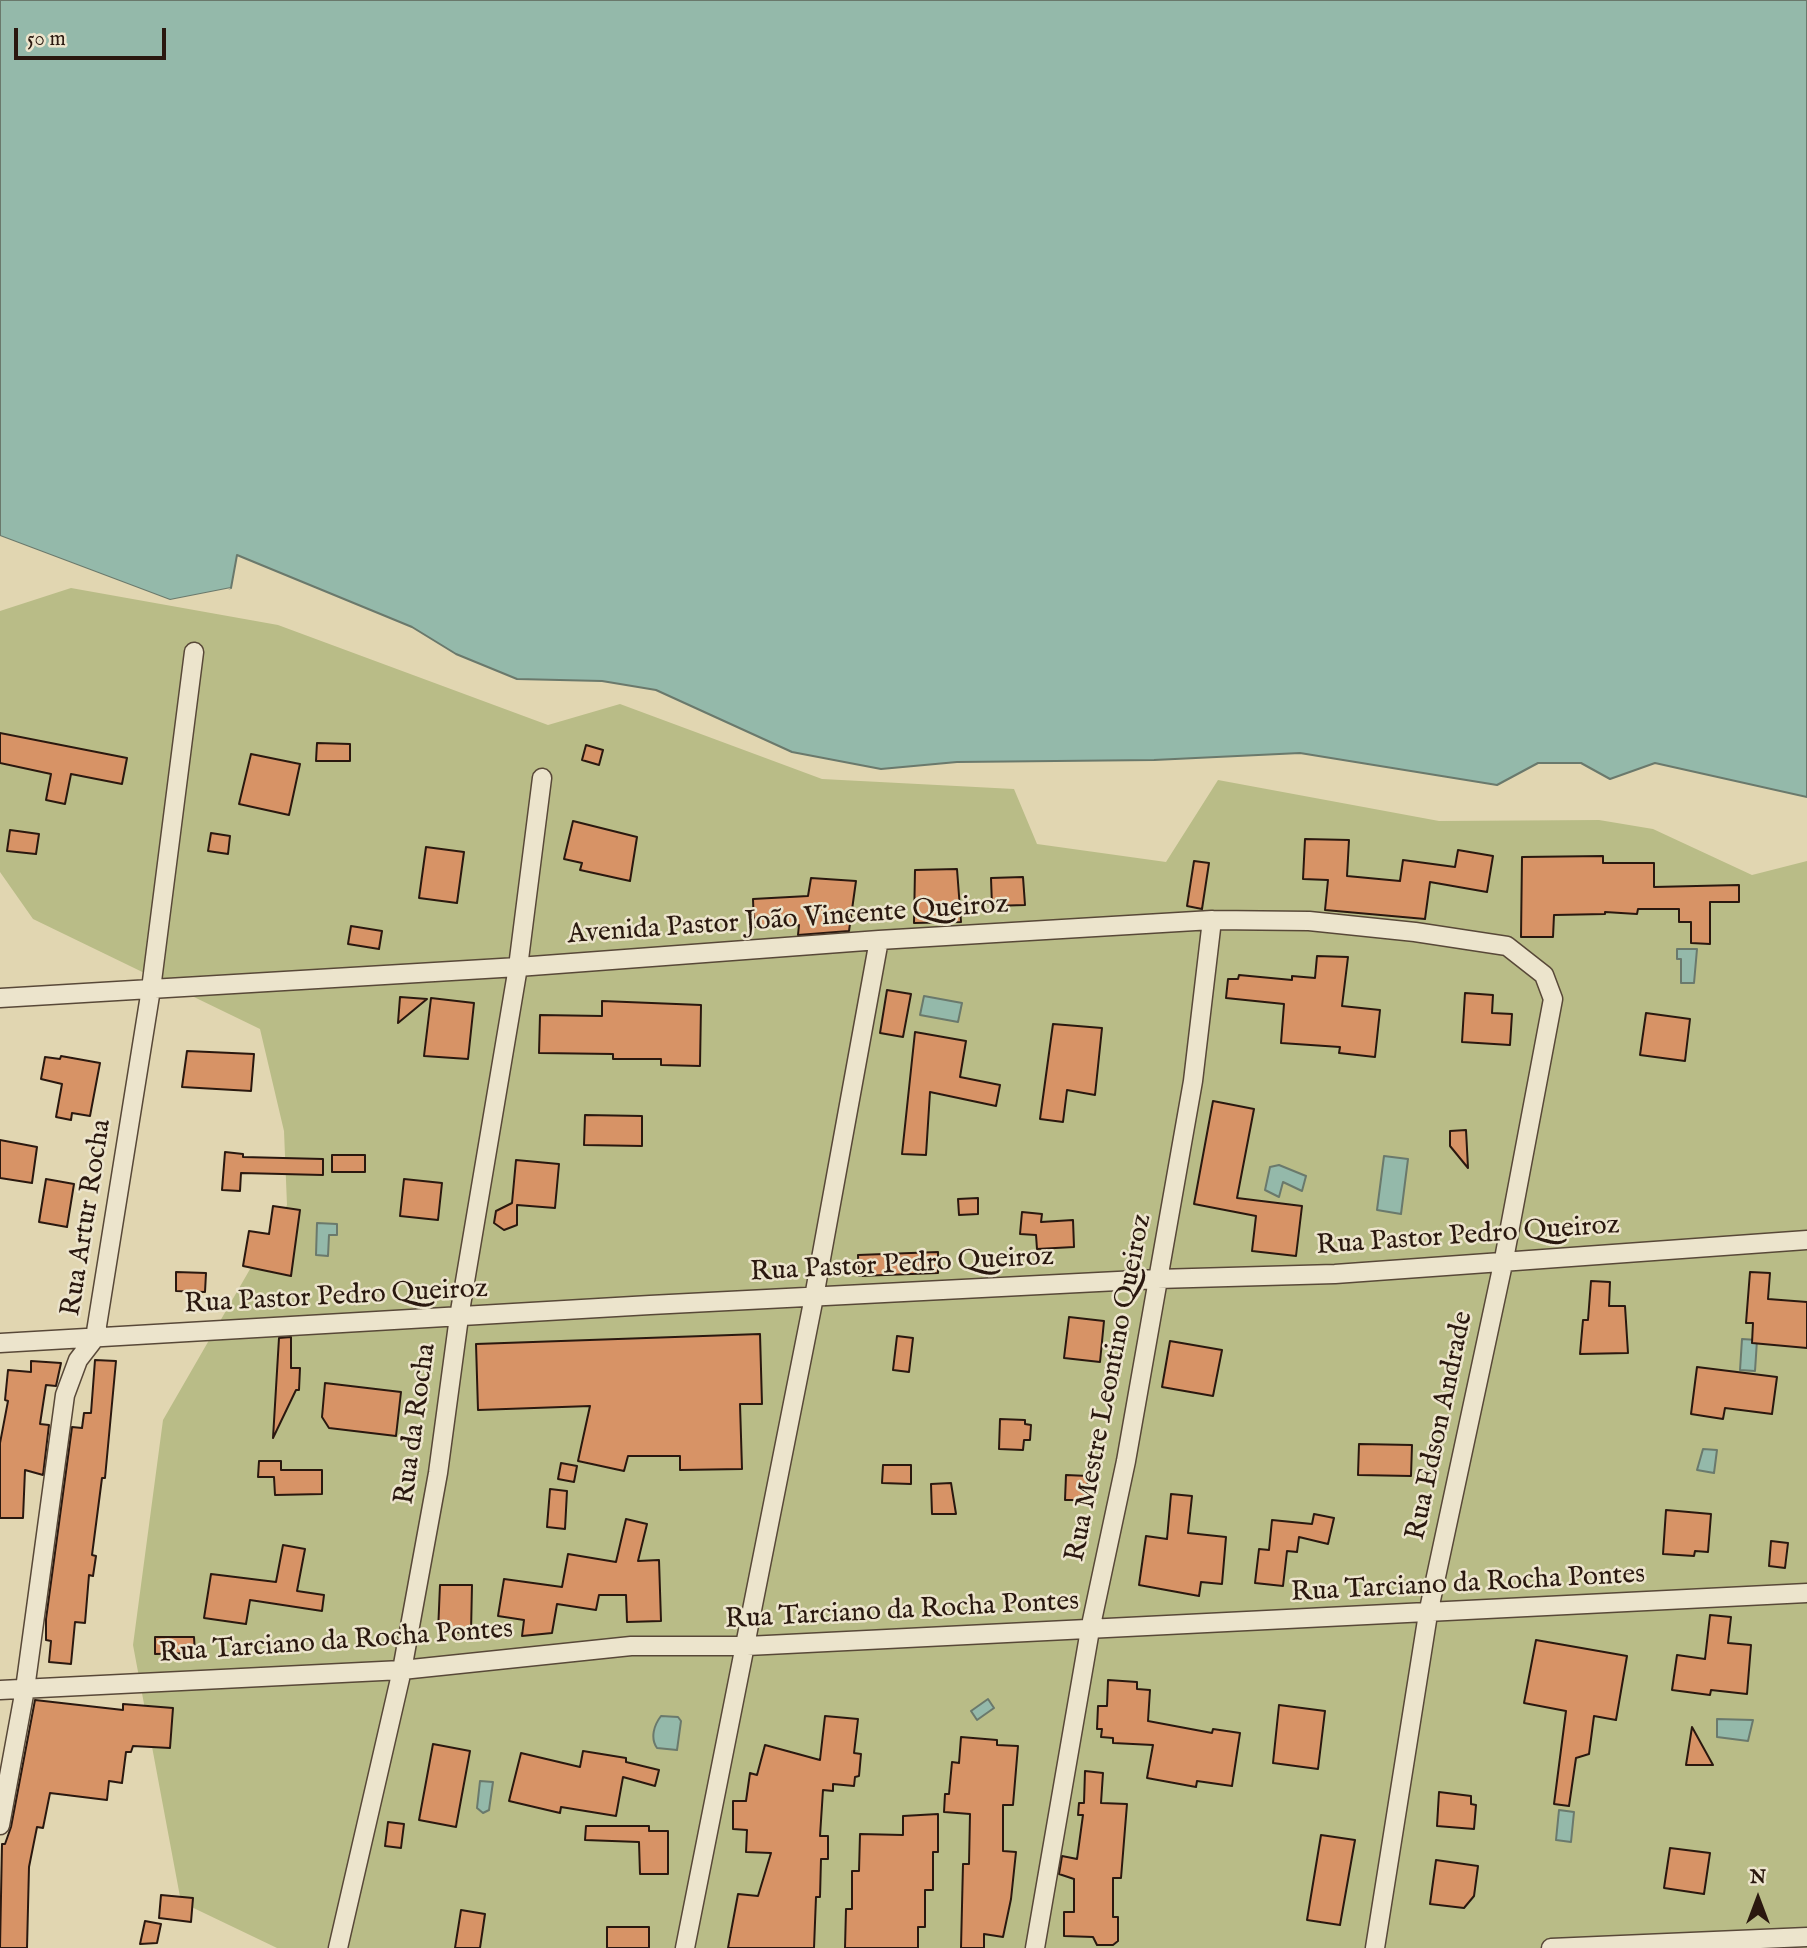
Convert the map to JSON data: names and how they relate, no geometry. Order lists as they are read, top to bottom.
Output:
{
  "streets": {
    "street": [
      "Avenida Pastor João Vincente Queiroz",
      "Rua Artur Rocha",
      "Rua Pastor Pedro Queiroz",
      "Rua Mestre Leontino Queiroz",
      "Rua da Rocha",
      "Rua Edson Andrade",
      "Rua Tarciano da Rocha Pontes"
    ]
  },
  "crossings": [
    ["Avenida Pastor João Vincente Queiroz", "Rua Artur Rocha"],
    ["Avenida Pastor João Vincente Queiroz", "Rua Mestre Leontino Queiroz"],
    ["Avenida Pastor João Vincente Queiroz", "Rua da Rocha"],
    ["Avenida Pastor João Vincente Queiroz", "Rua Edson Andrade"],
    ["Rua Artur Rocha", "Rua Pastor Pedro Queiroz"],
    ["Rua Artur Rocha", "Rua Tarciano da Rocha Pontes"],
    ["Rua Pastor Pedro Queiroz", "Rua Mestre Leontino Queiroz"],
    ["Rua Pastor Pedro Queiroz", "Rua da Rocha"],
    ["Rua Pastor Pedro Queiroz", "Rua Edson Andrade"],
    ["Rua Mestre Leontino Queiroz", "Rua Tarciano da Rocha Pontes"],
    ["Rua da Rocha", "Rua Tarciano da Rocha Pontes"],
    ["Rua Edson Andrade", "Rua Tarciano da Rocha Pontes"]
  ],
  "scale_bar": "50 m",
  "north": "top"
}
